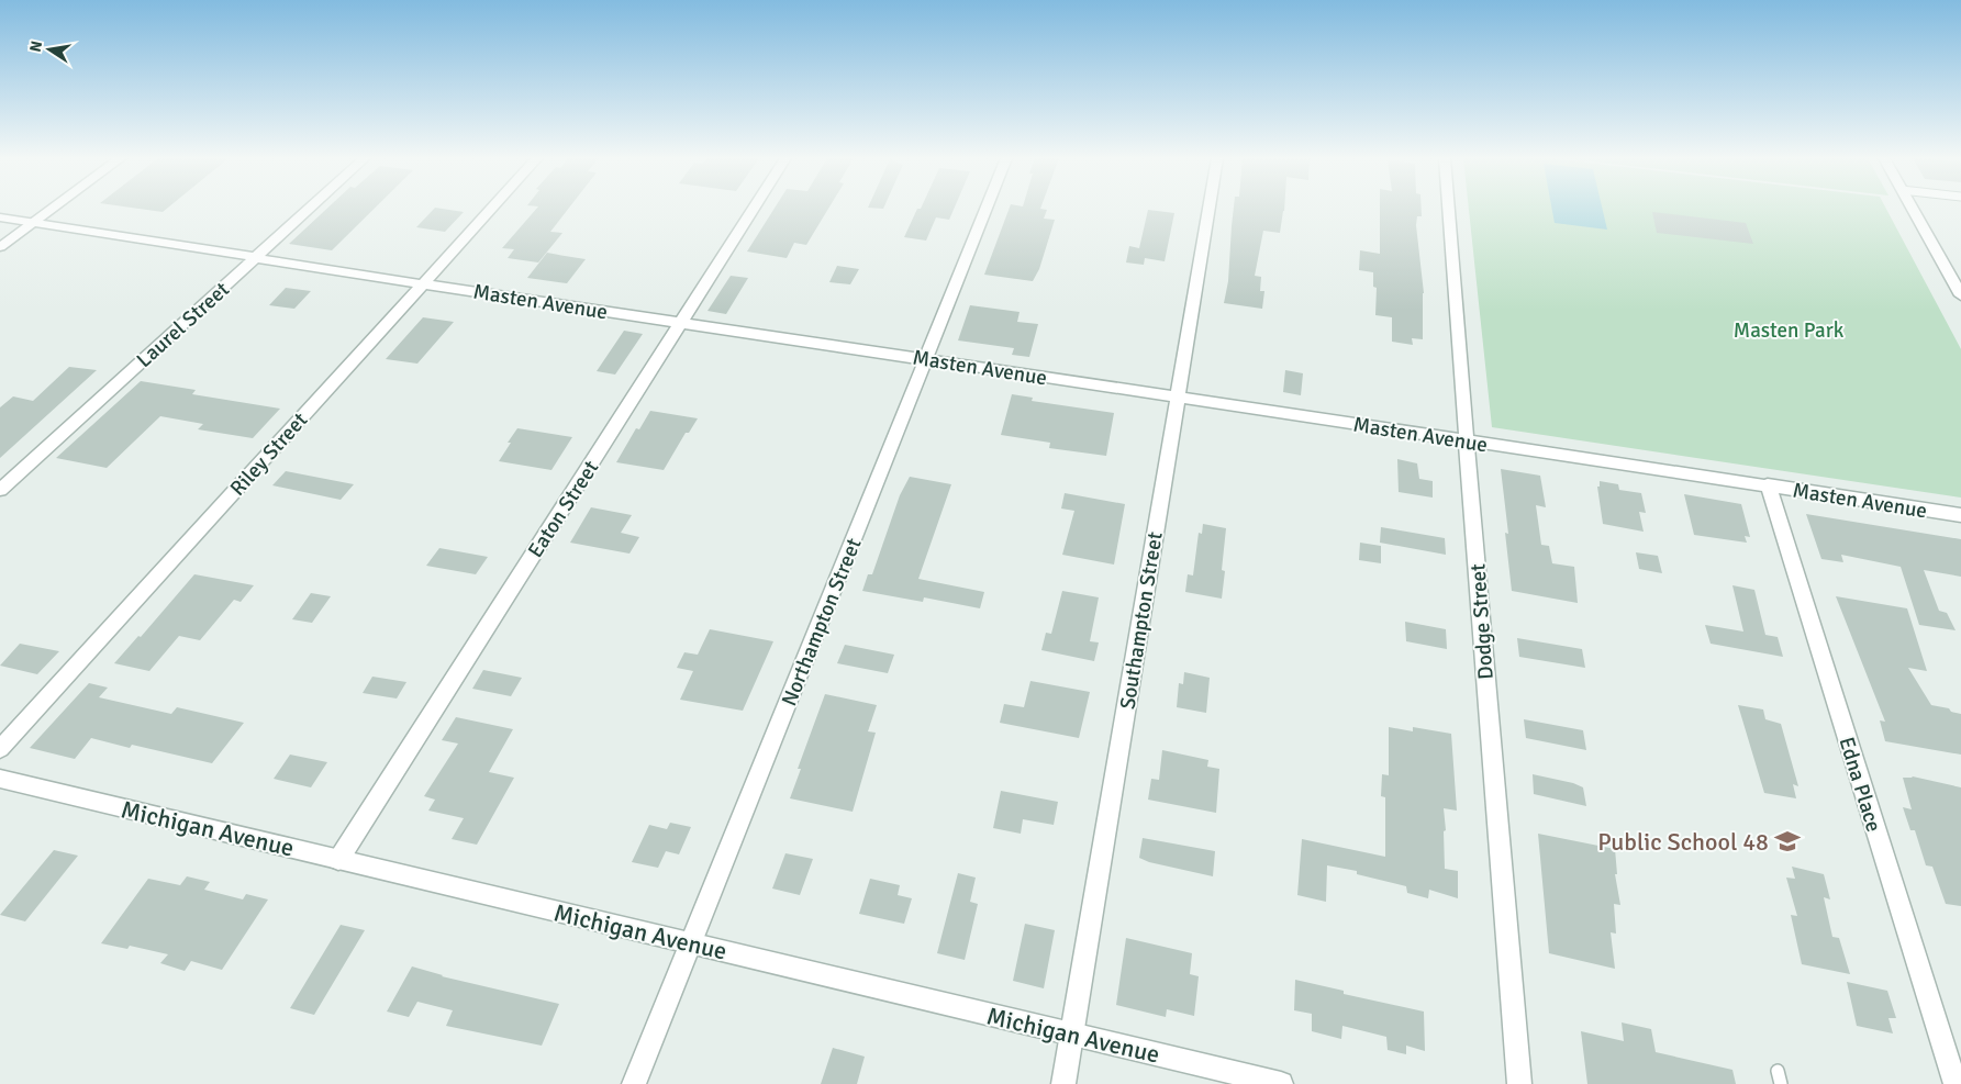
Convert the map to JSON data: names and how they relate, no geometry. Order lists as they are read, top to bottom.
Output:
{
  "streets": {
    "street": [
      "Masten Avenue",
      "Laurel Street",
      "Riley Street",
      "Eaton Street",
      "Southampton Street",
      "Northampton Street",
      "Dodge Street",
      "Edna Place",
      "Michigan Avenue"
    ]
  },
  "crossings": [
    ["Masten Avenue", "Laurel Street"],
    ["Masten Avenue", "Riley Street"],
    ["Masten Avenue", "Eaton Street"],
    ["Masten Avenue", "Southampton Street"],
    ["Masten Avenue", "Northampton Street"],
    ["Masten Avenue", "Dodge Street"],
    ["Masten Avenue", "Edna Place"],
    ["Eaton Street", "Michigan Avenue"],
    ["Southampton Street", "Michigan Avenue"],
    ["Northampton Street", "Michigan Avenue"]
  ],
  "parks": ["Masten Park"],
  "places": {
    "school or university": ["Public School 48"]
  },
  "north": "left"
}
